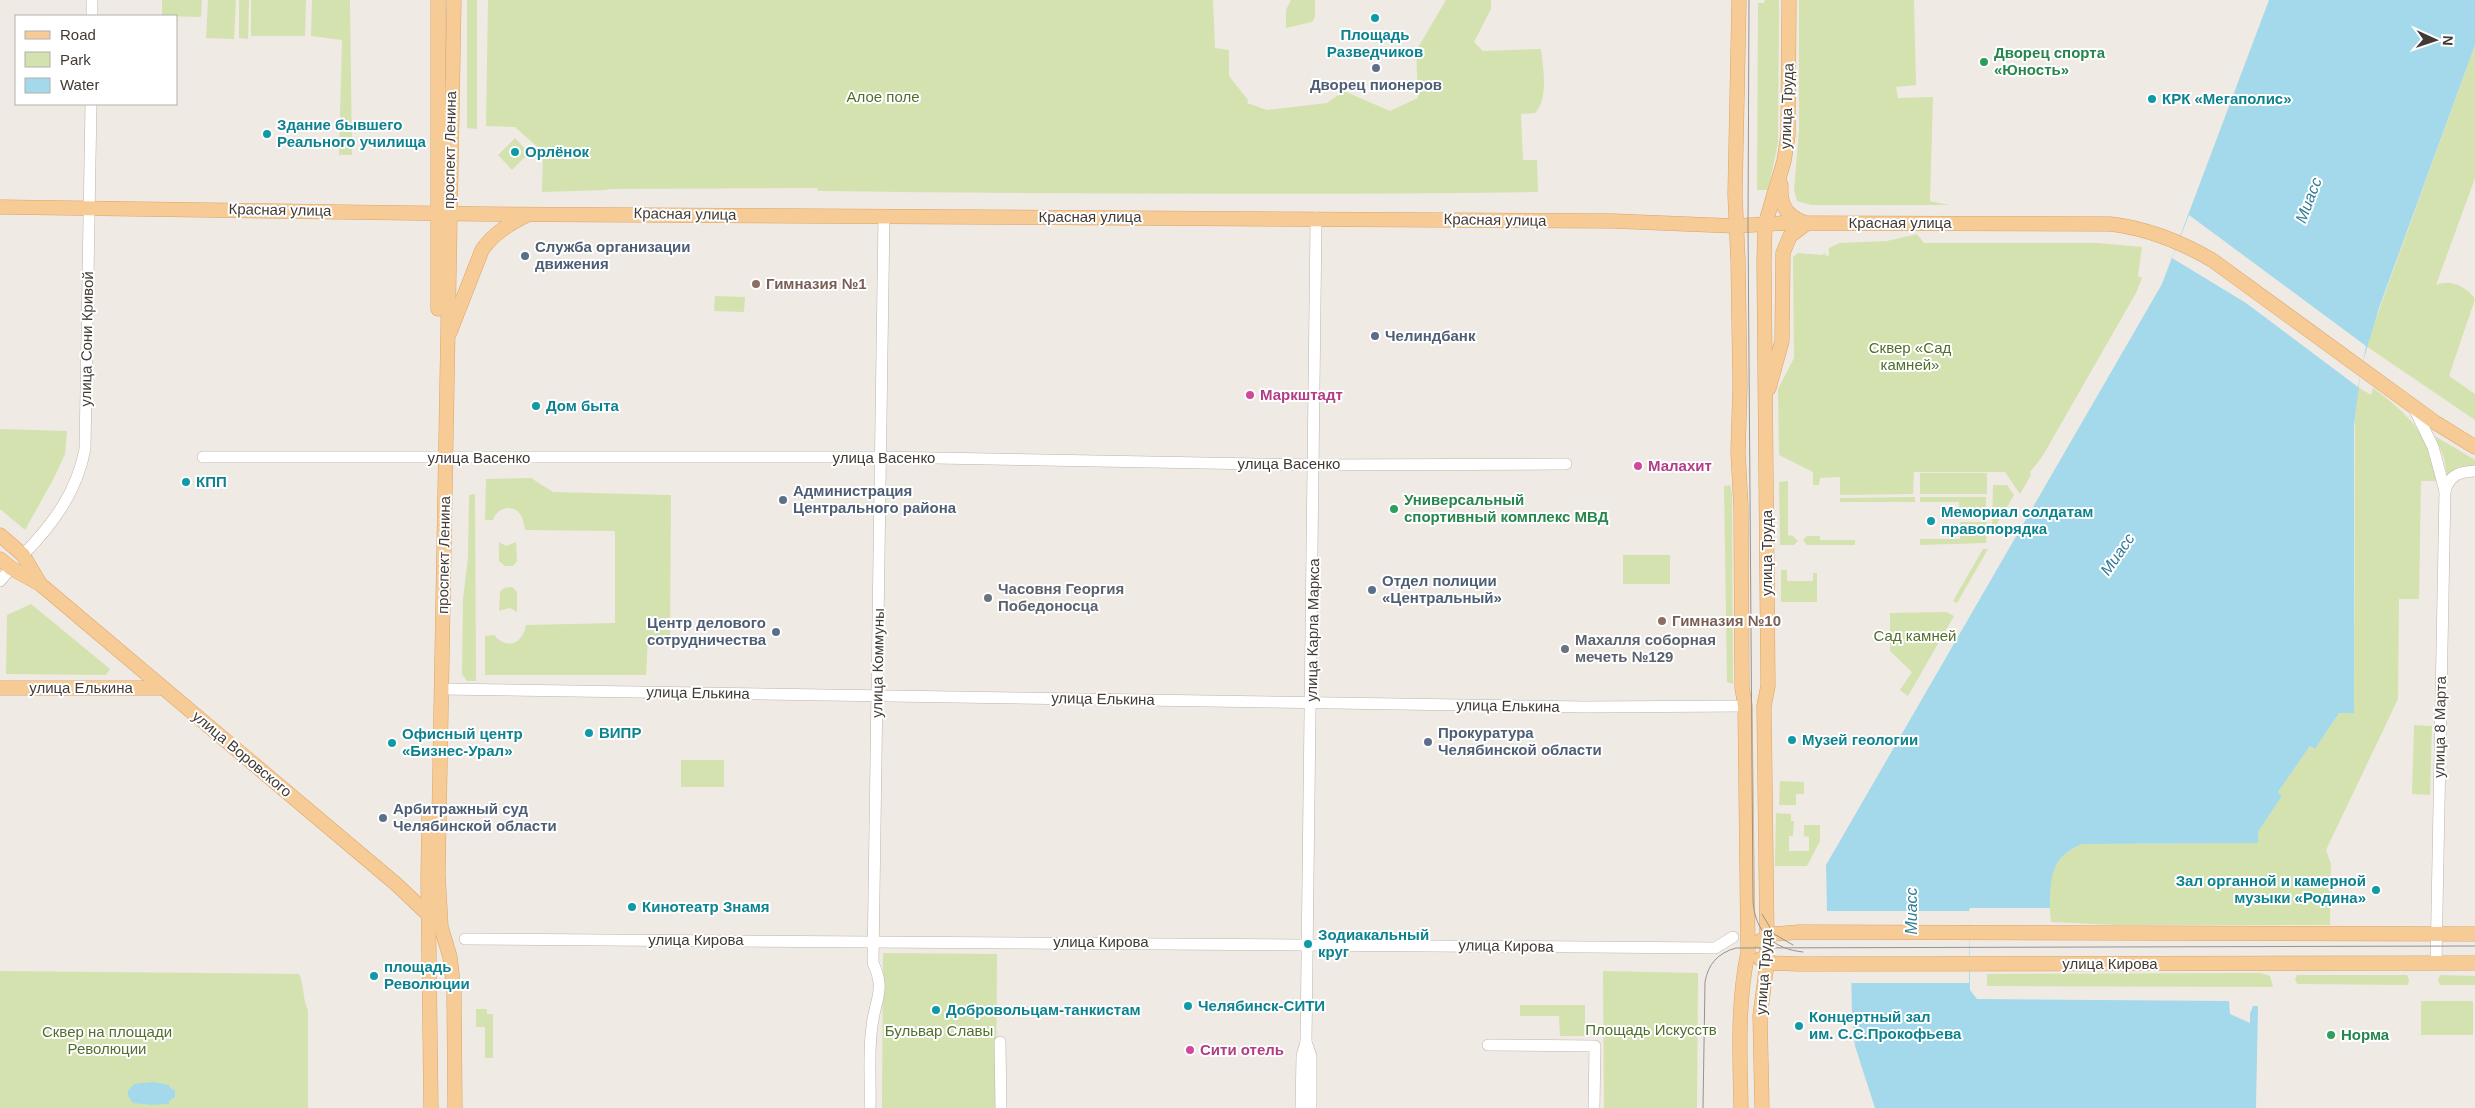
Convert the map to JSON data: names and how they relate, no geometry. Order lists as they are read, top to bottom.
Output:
{
  "streets": {
    "main road": [
      "улица Труда",
      "проспект Ленина",
      "Красная улица",
      "улица Елькина",
      "улица Воровского",
      "улица Кирова"
    ],
    "street": [
      "улица Сони Кривой",
      "улица Васенко",
      "улица Карла Маркса",
      "улица Коммуны",
      "улица 8 Марта"
    ]
  },
  "crossings": [
    ["улица Труда", "Красная улица"],
    ["улица Труда", "улица Елькина"],
    ["улица Труда", "улица Кирова"],
    ["проспект Ленина", "Красная улица"],
    ["проспект Ленина", "улица Васенко"],
    ["проспект Ленина", "улица Елькина"],
    ["проспект Ленина", "улица Воровского"],
    ["Красная улица", "улица Сони Кривой"],
    ["Красная улица", "улица Карла Маркса"],
    ["Красная улица", "улица Коммуны"],
    ["Красная улица", "улица 8 Марта"],
    ["улица Сони Кривой", "улица Воровского"],
    ["улица Васенко", "улица Карла Маркса"],
    ["улица Васенко", "улица Коммуны"],
    ["улица Карла Маркса", "улица Елькина"],
    ["улица Карла Маркса", "улица Кирова"],
    ["улица Коммуны", "улица Елькина"],
    ["улица Коммуны", "улица Кирова"],
    ["улица Елькина", "улица Воровского"],
    ["улица 8 Марта", "улица Кирова"]
  ],
  "water": ["Миасс"],
  "parks": [
    "Алое поле",
    "Сквер «Сад камней»",
    "Сад камней",
    "Площадь Искусств",
    "Бульвар Славы",
    "Сквер на площади Революции"
  ],
  "places": [
    "Площадь Разведчиков",
    "Дворец спорта «Юность»",
    "Дворец пионеров",
    "КРК «Мегаполис»",
    "Здание бывшего Реального училища",
    "Орлёнок",
    "Служба организации движения",
    "Гимназия №1",
    "Челиндбанк",
    "Маркштадт",
    "Дом быта",
    "Малахит",
    "КПП",
    "Администрация Центрального района",
    "Универсальный спортивный комплекс МВД",
    "Мемориал солдатам правопорядка",
    "Отдел полиции «Центральный»",
    "Часовня Георгия Победоносца",
    "Гимназия №10",
    "Центр делового сотрудничества",
    "Махалля соборная мечеть №129",
    "ВИПР",
    "Музей геологии",
    "Прокуратура Челябинской области",
    "Офисный центр «Бизнес-Урал»",
    "Арбитражный суд Челябинской области",
    "Зал органной и камерной музыки «Родина»",
    "Кинотеатр Знамя",
    "Зодиакальный круг",
    "площадь Революции",
    "Челябинск-СИТИ",
    "Добровольцам-танкистам",
    "Концертный зал им. С.С.Прокофьева",
    "Норма",
    "Сити отель"
  ],
  "legend": ["Road", "Park", "Water"],
  "north": "right"
}
